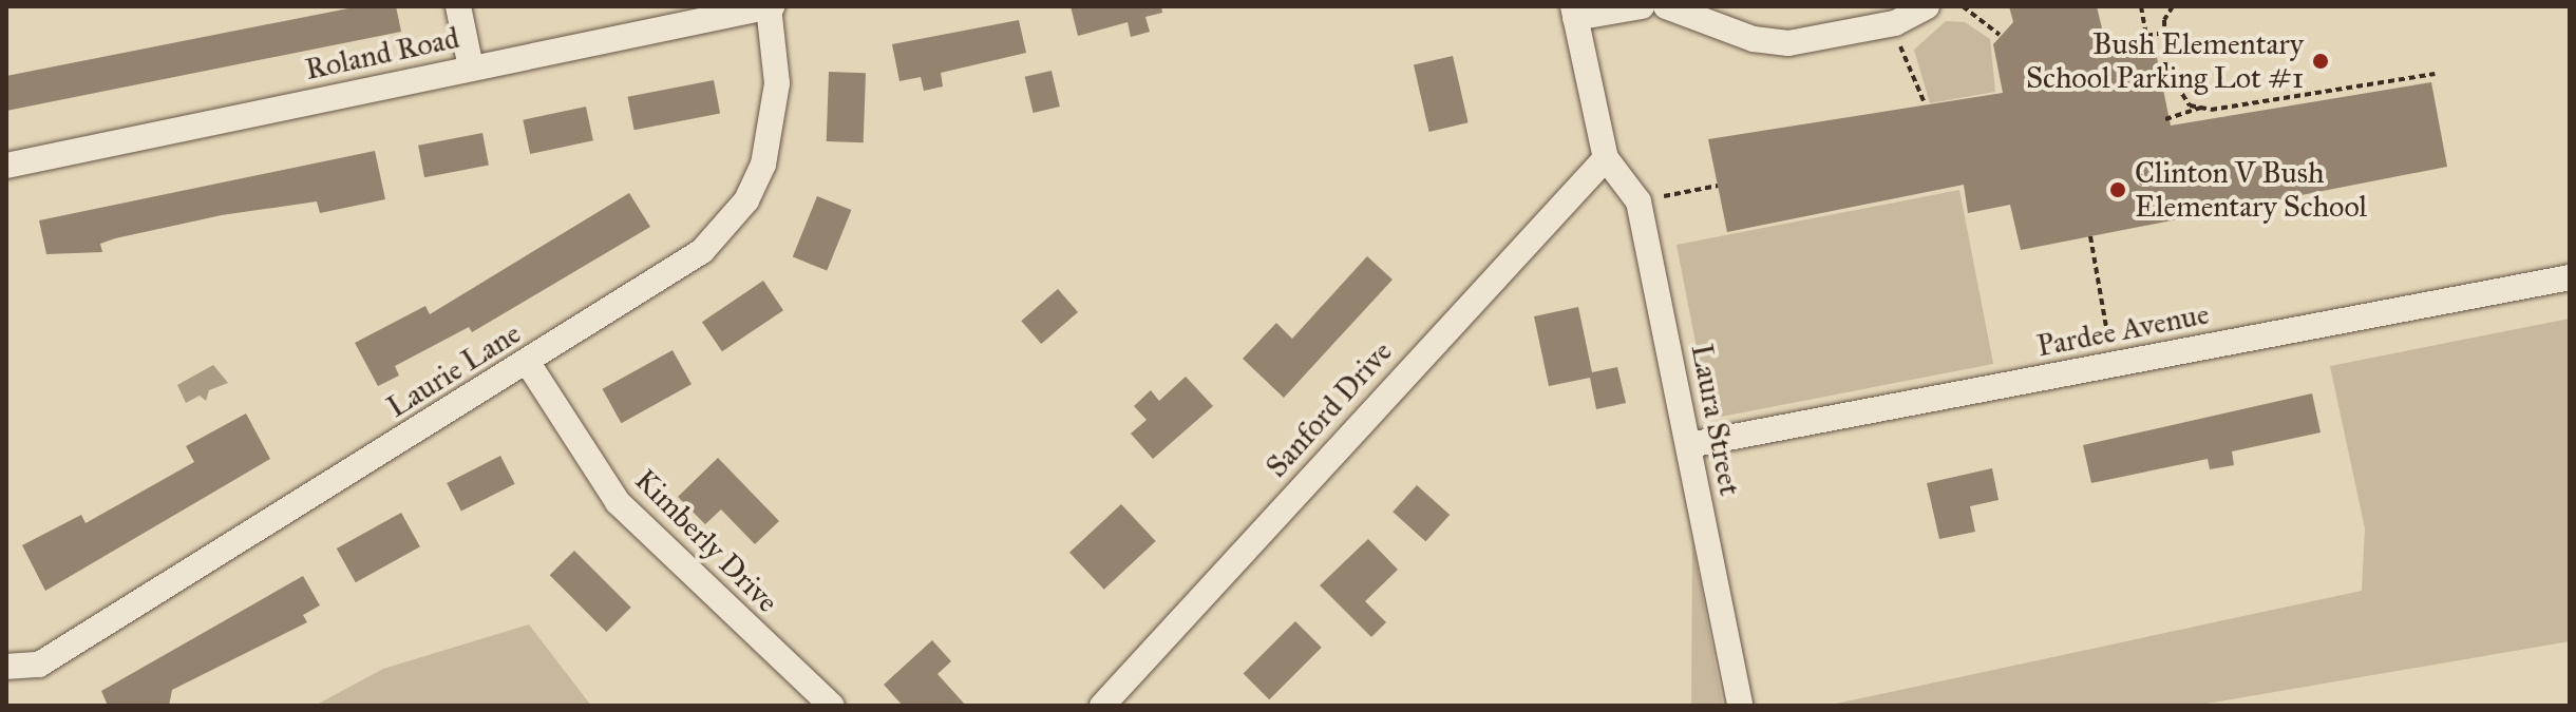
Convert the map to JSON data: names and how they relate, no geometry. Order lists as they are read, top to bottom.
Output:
{
  "streets": {
    "street": [
      "Roland Road",
      "Pardee Avenue",
      "Laurie Lane",
      "Sanford Drive",
      "Laura Street",
      "Kimberly Drive"
    ]
  },
  "crossings": [
    ["Roland Road", "Laurie Lane"],
    ["Pardee Avenue", "Laura Street"],
    ["Laurie Lane", "Kimberly Drive"],
    ["Sanford Drive", "Laura Street"]
  ],
  "places": ["Bush Elementary School Parking Lot #1", "Clinton V Bush Elementary School"]
}
